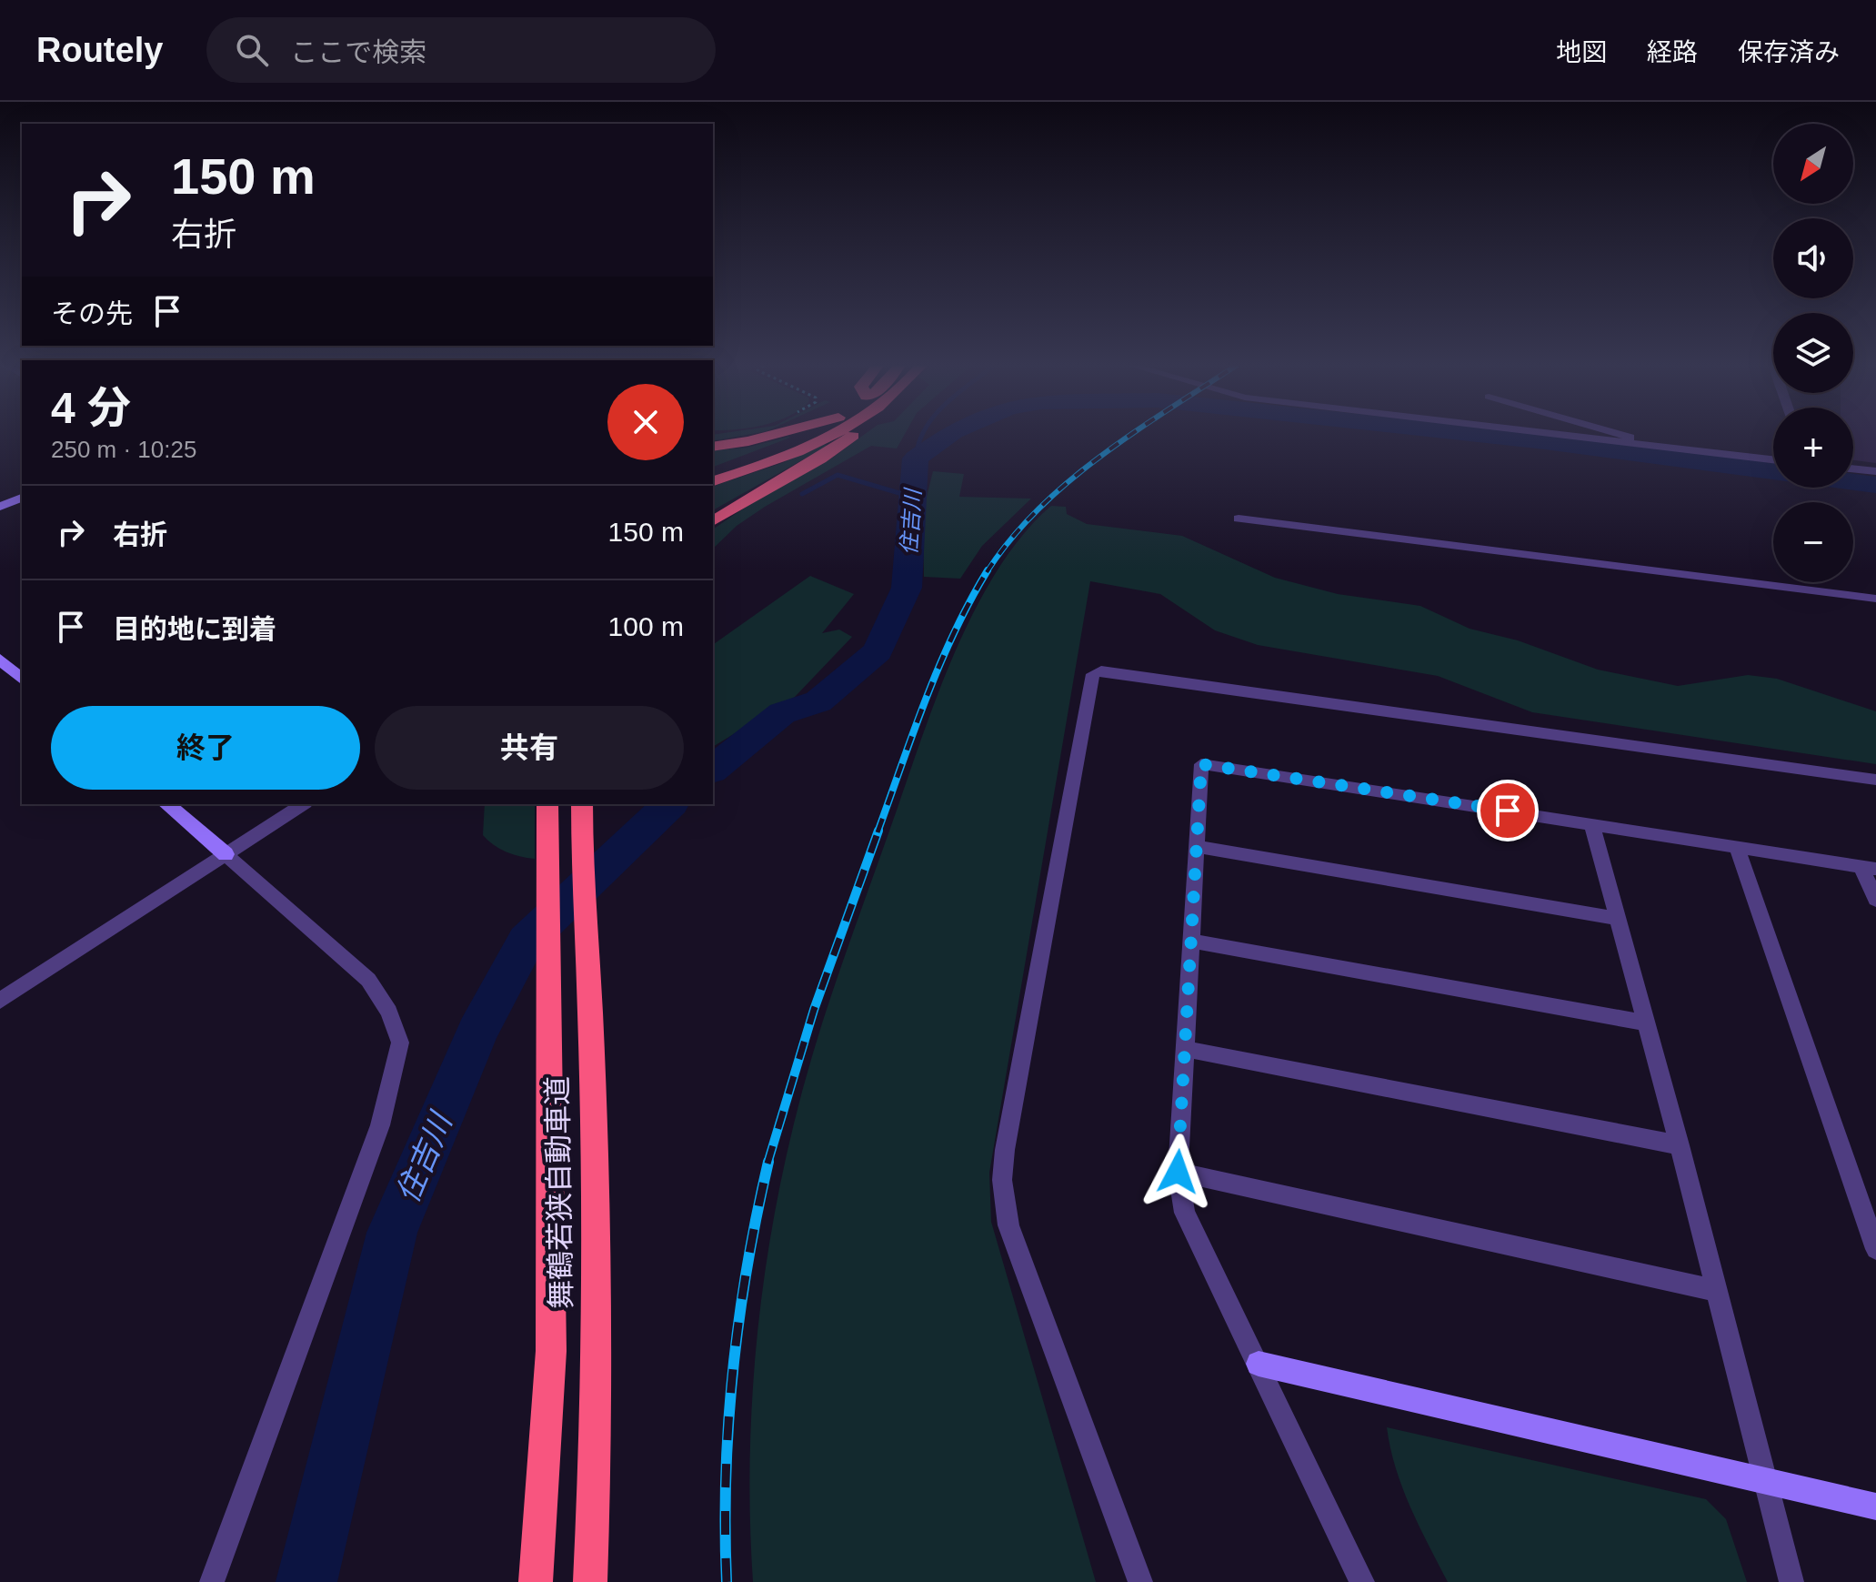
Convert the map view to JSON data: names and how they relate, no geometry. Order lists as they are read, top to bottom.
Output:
{
  "streets": {
    "highway": ["舞鶴若狭自動車道"]
  },
  "water": ["住吉川"],
  "north": "bottom left",
  "page": {
    "header": "Routely",
    "search": "ここで検索",
    "nav": ["地図", "経路", "保存済み"],
    "map_buttons": ["+", "−"],
    "turn": ["150 m", "右折"],
    "then": "その先",
    "heading": ["4 分", "250 m · 10:25"],
    "list": [
      {
        "name": "右折",
        "value": "150 m"
      },
      {
        "name": "目的地に到着",
        "value": "100 m"
      }
    ],
    "buttons": ["終了", "共有"]
  }
}
